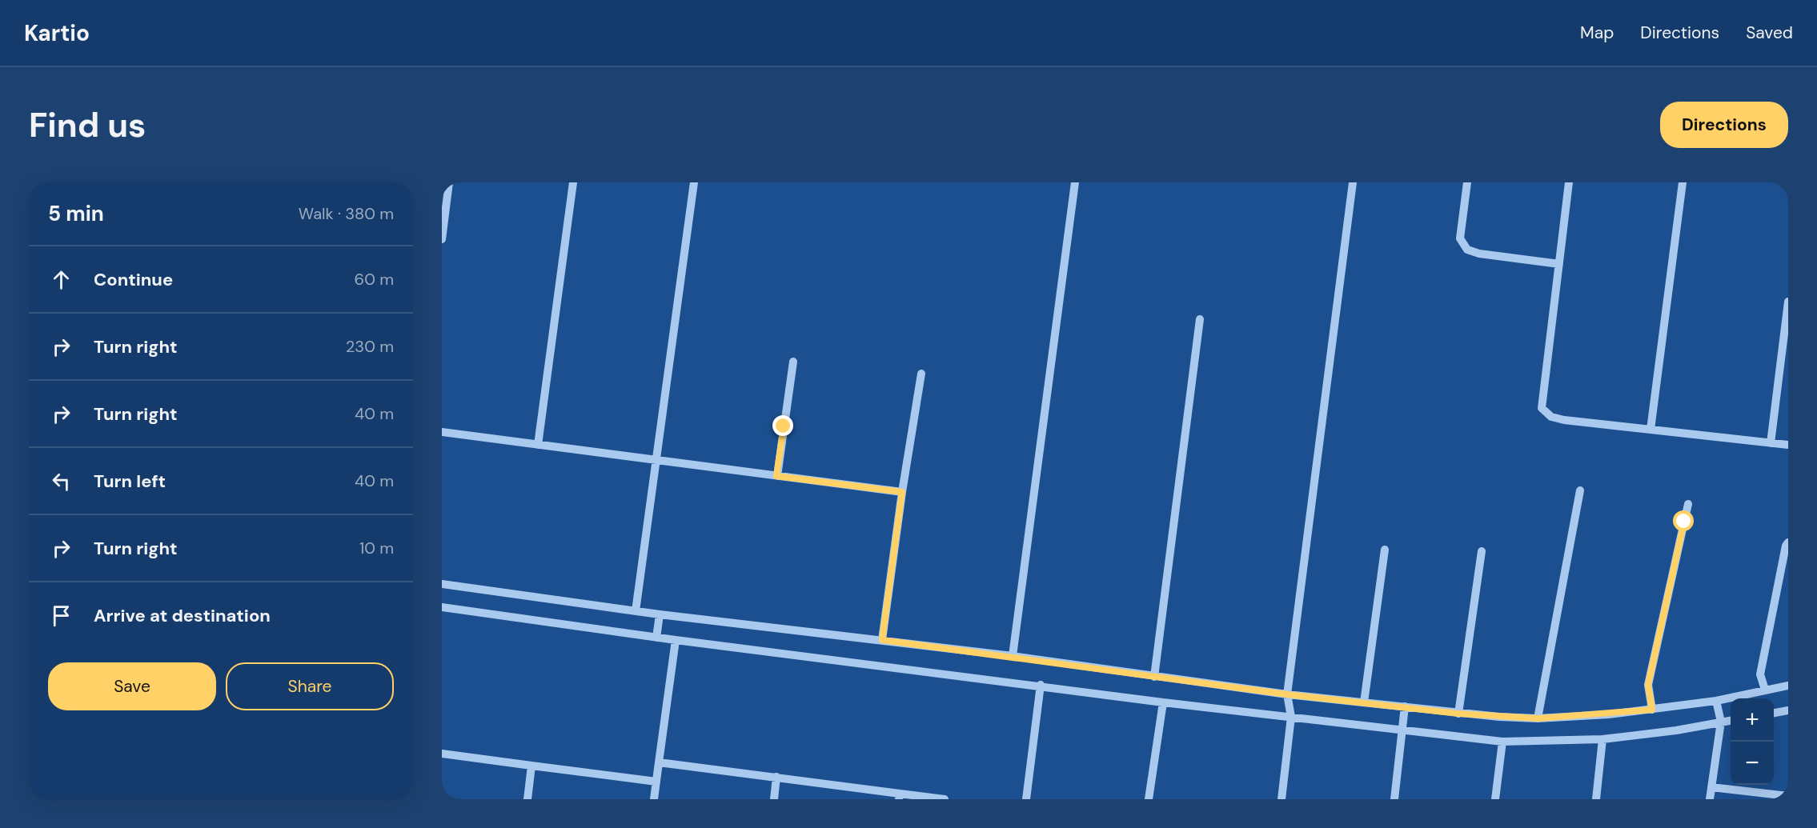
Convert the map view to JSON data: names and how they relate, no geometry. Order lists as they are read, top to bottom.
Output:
{
  "page": {
    "header": "Kartio",
    "nav": ["Map", "Directions", "Saved"],
    "buttons": [
      "Directions",
      ["Save", "Share"]
    ],
    "title": "Find us",
    "heading": ["5 min", "Walk · 380 m"],
    "list": [
      ["Continue", "60 m"],
      ["Turn right", "230 m"],
      ["Turn right", "40 m"],
      ["Turn left", "40 m"],
      ["Turn right", "10 m"],
      "Arrive at destination"
    ],
    "map_buttons": ["+", "−"]
  }
}
